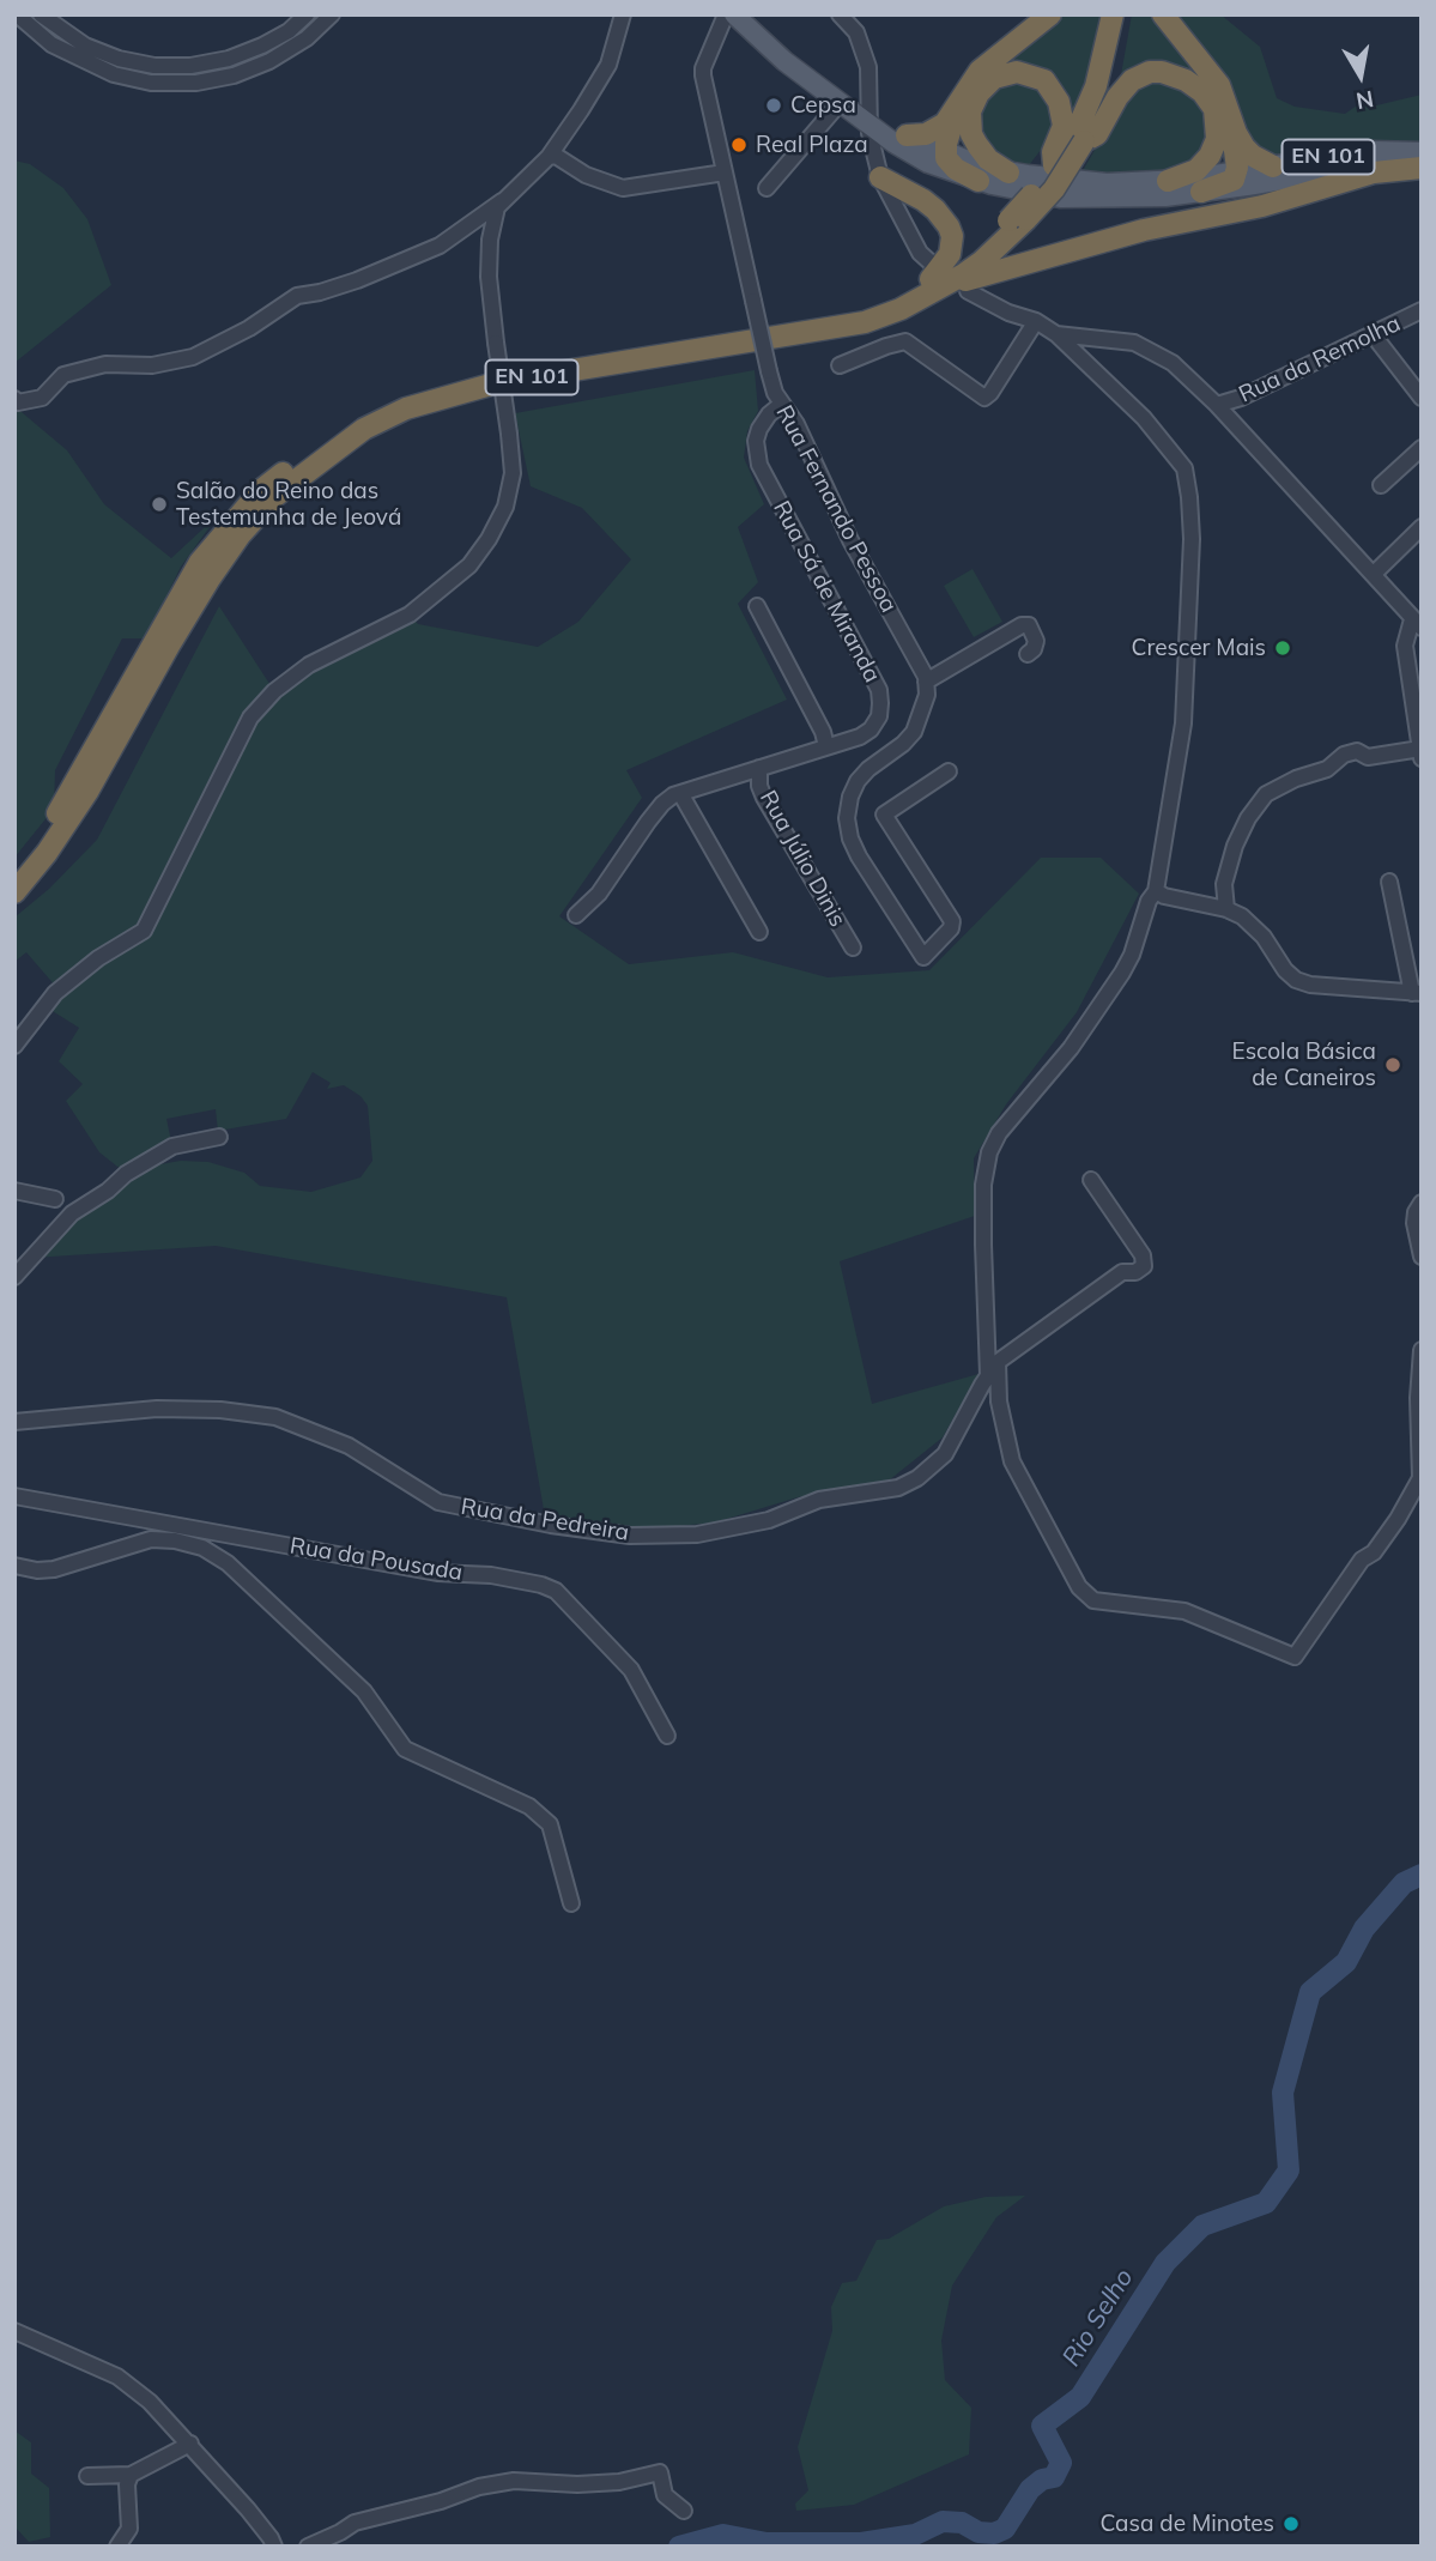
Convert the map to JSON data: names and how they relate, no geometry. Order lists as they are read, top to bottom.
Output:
{
  "streets": {
    "highway": ["EN 101"],
    "street": [
      "Rua da Remolha",
      "Rua Fernando Pessoa",
      "Rua Sá de Miranda",
      "Rua Júlio Dinis",
      "Rua da Pedreira",
      "Rua da Pousada"
    ]
  },
  "crossings": [
    ["Rua Fernando Pessoa", "Rua Sá de Miranda"],
    ["Rua Sá de Miranda", "Rua Júlio Dinis"]
  ],
  "water": ["Rio Selho"],
  "places": [
    "Cepsa",
    "Real Plaza",
    "Salão do Reino das Testemunha de Jeová",
    "Crescer Mais",
    "Escola Básica de Caneiros",
    "Casa de Minotes"
  ],
  "north": "bottom"
}
